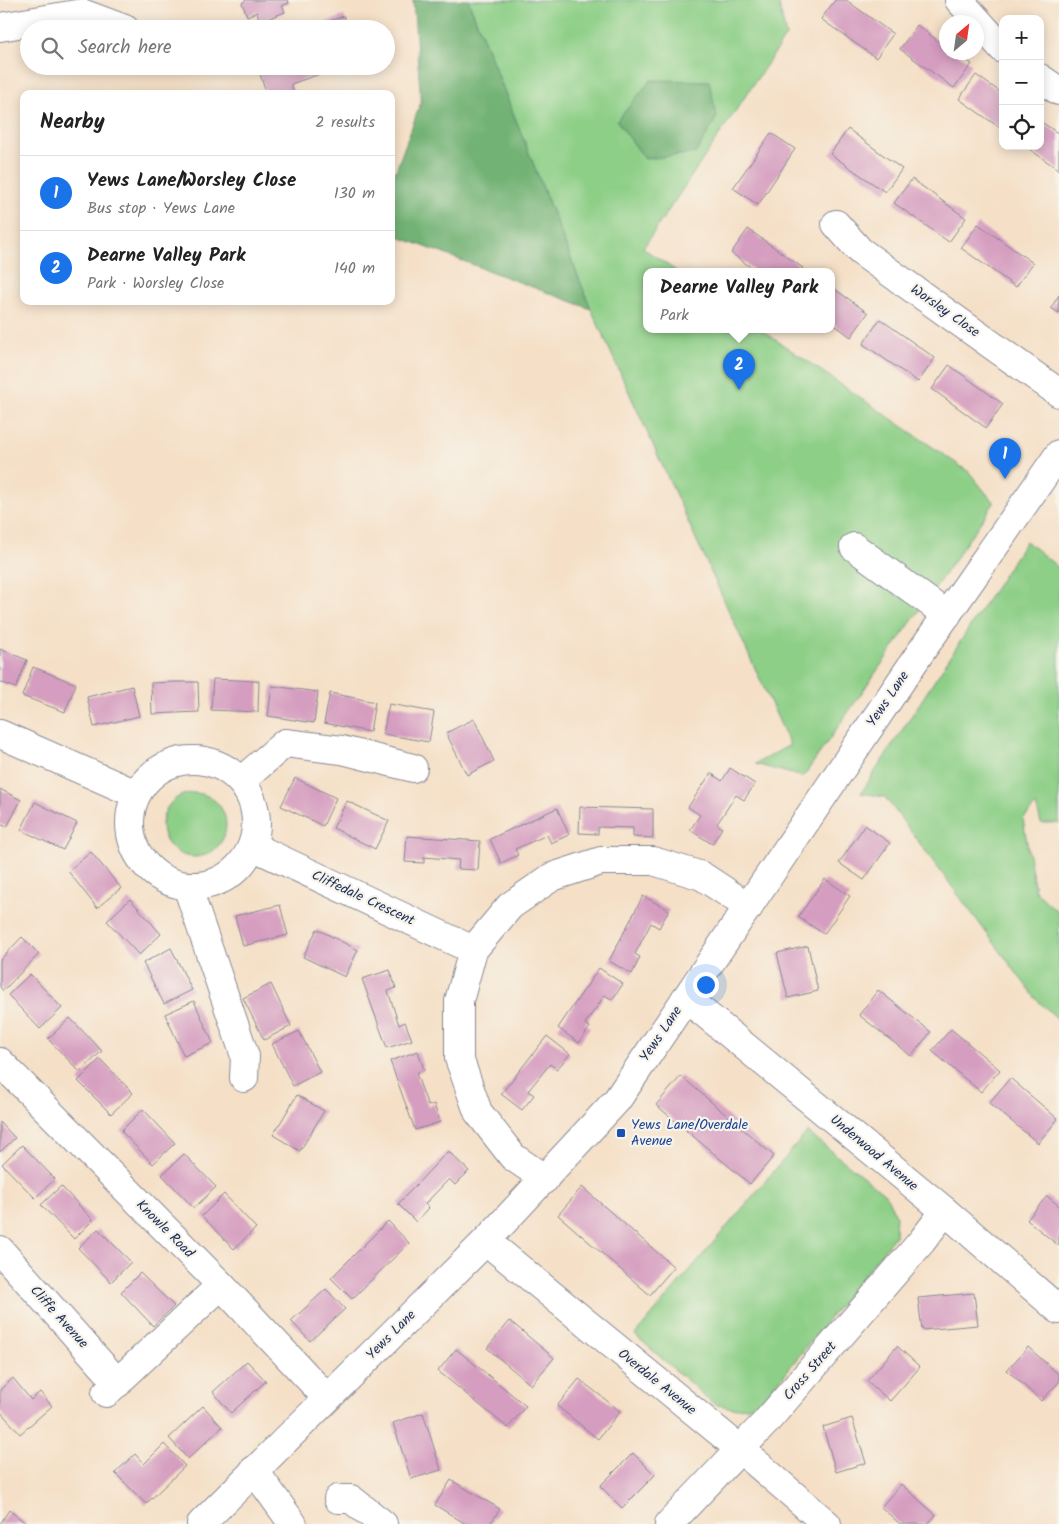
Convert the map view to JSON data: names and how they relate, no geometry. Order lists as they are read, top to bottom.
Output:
{
  "streets": {
    "street": [
      "Worsley Close",
      "Yews Lane",
      "Cliffedale Crescent",
      "Underwood Avenue",
      "Knowle Road",
      "Cliffe Avenue",
      "Cross Street",
      "Overdale Avenue"
    ]
  },
  "crossings": [
    ["Yews Lane", "Underwood Avenue"],
    ["Yews Lane", "Knowle Road"],
    ["Yews Lane", "Overdale Avenue"],
    ["Underwood Avenue", "Cross Street"],
    ["Knowle Road", "Cliffe Avenue"],
    ["Cross Street", "Overdale Avenue"]
  ],
  "places": {
    "transit": ["Yews Lane/Overdale Avenue"]
  },
  "north": "top right",
  "page": {
    "map_buttons": ["+", "−"],
    "search": "Search here",
    "heading": ["Nearby", "2 results"],
    "list": [
      {
        "mark": "1",
        "name": "Yews Lane/Worsley Close",
        "note": "Bus stop · Yews Lane",
        "value": "130 m"
      },
      {
        "mark": "2",
        "name": "Dearne Valley Park",
        "note": "Park · Worsley Close",
        "value": "140 m"
      }
    ],
    "popup": ["Dearne Valley Park", "Park"],
    "pins": ["2", "1"]
  }
}
